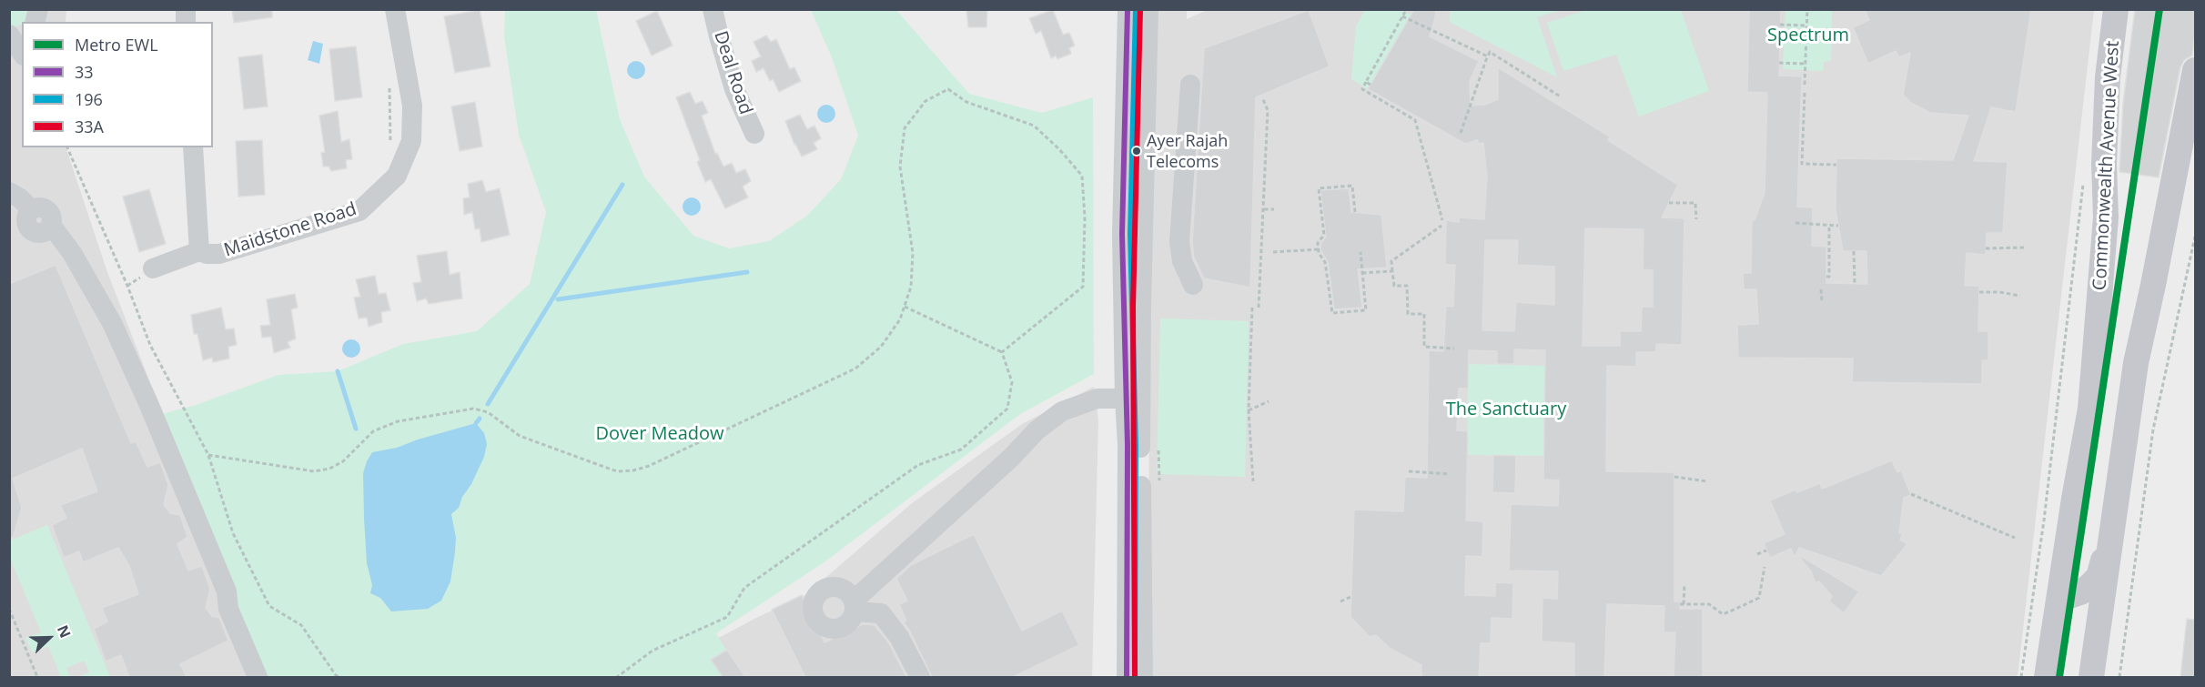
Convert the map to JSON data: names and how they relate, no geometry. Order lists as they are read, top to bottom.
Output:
{
  "streets": {
    "main road": ["Commonwealth Avenue West"],
    "street": ["Deal Road", "Maidstone Road"]
  },
  "parks": ["Spectrum", "The Sanctuary", "Dover Meadow"],
  "places": ["Ayer Rajah Telecoms"],
  "lines": [
    "metro line EWL",
    "transit line 33",
    "transit line 196",
    "transit line 33A"
  ],
  "legend": [
    "Metro EWL",
    "33",
    "196",
    "33A"
  ],
  "north": "top right"
}
